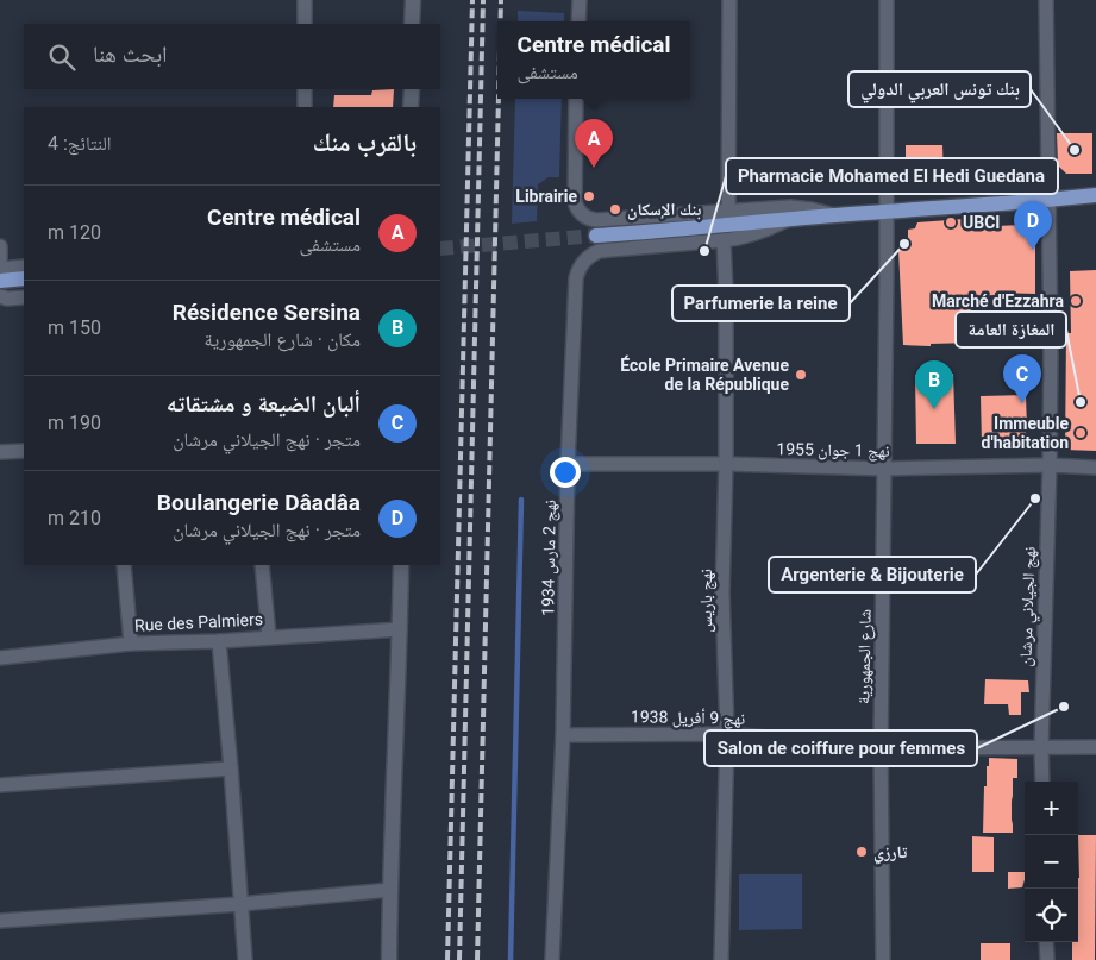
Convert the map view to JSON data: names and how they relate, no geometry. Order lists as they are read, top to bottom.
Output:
{
  "streets": {
    "street": [
      "نهج 1 جوان 1955",
      "نهج 2 مارس 1934",
      "نهج باريس",
      "نهج الجيلاني مرشان",
      "Rue des Palmiers",
      "شارع الجمهورية",
      "نهج 9 أفريل 1938"
    ]
  },
  "crossings": [
    ["نهج 1 جوان 1955", "نهج 2 مارس 1934"],
    ["نهج 1 جوان 1955", "نهج باريس"],
    ["نهج 1 جوان 1955", "نهج الجيلاني مرشان"],
    ["نهج 1 جوان 1955", "شارع الجمهورية"],
    ["نهج 2 مارس 1934", "نهج باريس"],
    ["نهج 2 مارس 1934", "نهج 9 أفريل 1938"],
    ["نهج باريس", "نهج 9 أفريل 1938"],
    ["نهج الجيلاني مرشان", "نهج 9 أفريل 1938"],
    ["شارع الجمهورية", "نهج 9 أفريل 1938"]
  ],
  "places": [
    "بنك تونس العربي الدولي",
    "Librairie",
    "بنك الإسكان",
    "UBCI",
    "Parfumerie la reine",
    "Pharmacie Mohamed El Hedi Guedana",
    "Marché d'Ezzahra",
    "École Primaire Avenue de la République",
    "المغازة العامة",
    "Immeuble d'habitation",
    "Argenterie & Bijouterie",
    "Salon de coiffure pour femmes",
    "تارزي"
  ],
  "page": {
    "popup": ["Centre médical", "مستشفى"],
    "search": "ابحث هنا",
    "heading": ["بالقرب منك", "النتائج: 4"],
    "pins": [
      "A",
      "D",
      "C",
      "B"
    ],
    "list": [
      {
        "mark": "A",
        "name": "Centre médical",
        "note": "مستشفى",
        "value": "120 m"
      },
      {
        "mark": "B",
        "name": "Résidence Sersina",
        "note": "مكان · شارع الجمهورية",
        "value": "150 m"
      },
      {
        "mark": "C",
        "name": "ألبان الضيعة و مشتقاته",
        "note": "متجر · نهج الجيلاني مرشان",
        "value": "190 m"
      },
      {
        "mark": "D",
        "name": "Boulangerie Dâadâa",
        "note": "متجر · نهج الجيلاني مرشان",
        "value": "210 m"
      }
    ],
    "map_buttons": ["+", "−"]
  }
}
